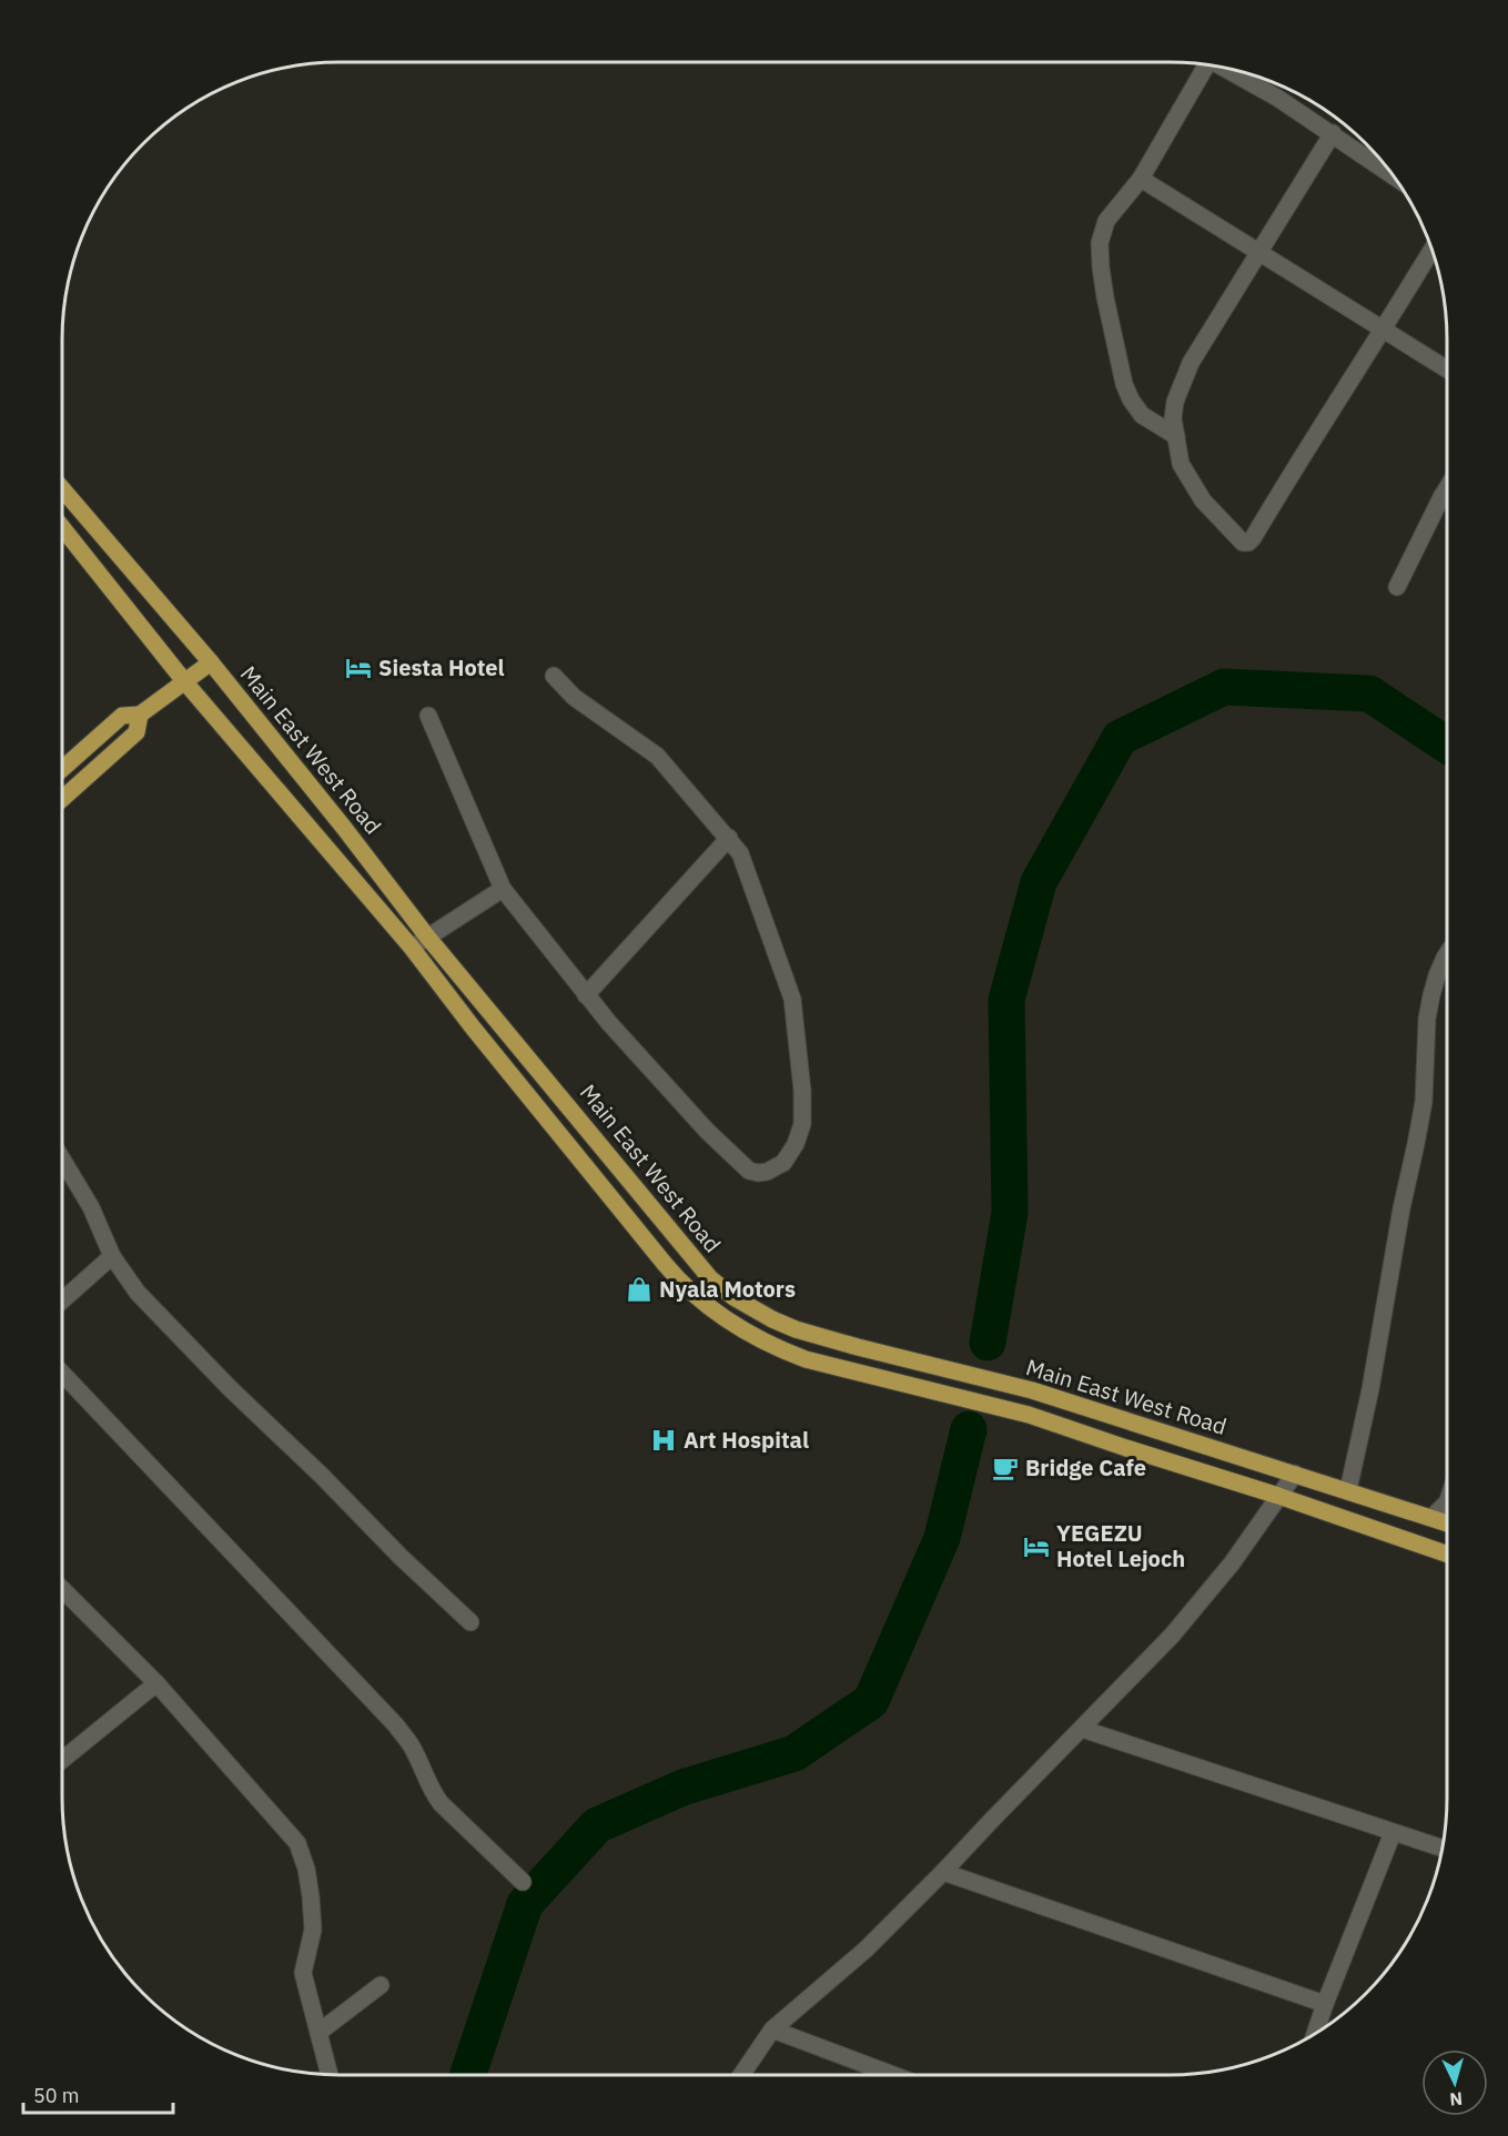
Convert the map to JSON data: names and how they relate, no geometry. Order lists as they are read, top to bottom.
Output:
{
  "streets": {
    "main road": ["Main East West Road"]
  },
  "places": {
    "hotel": ["Siesta Hotel", "YEGEZU Hotel Lejoch"],
    "shop": ["Nyala Motors"],
    "hospital": ["Art Hospital"],
    "cafe": ["Bridge Cafe"]
  },
  "scale_bar": "50 m",
  "north": "bottom"
}
